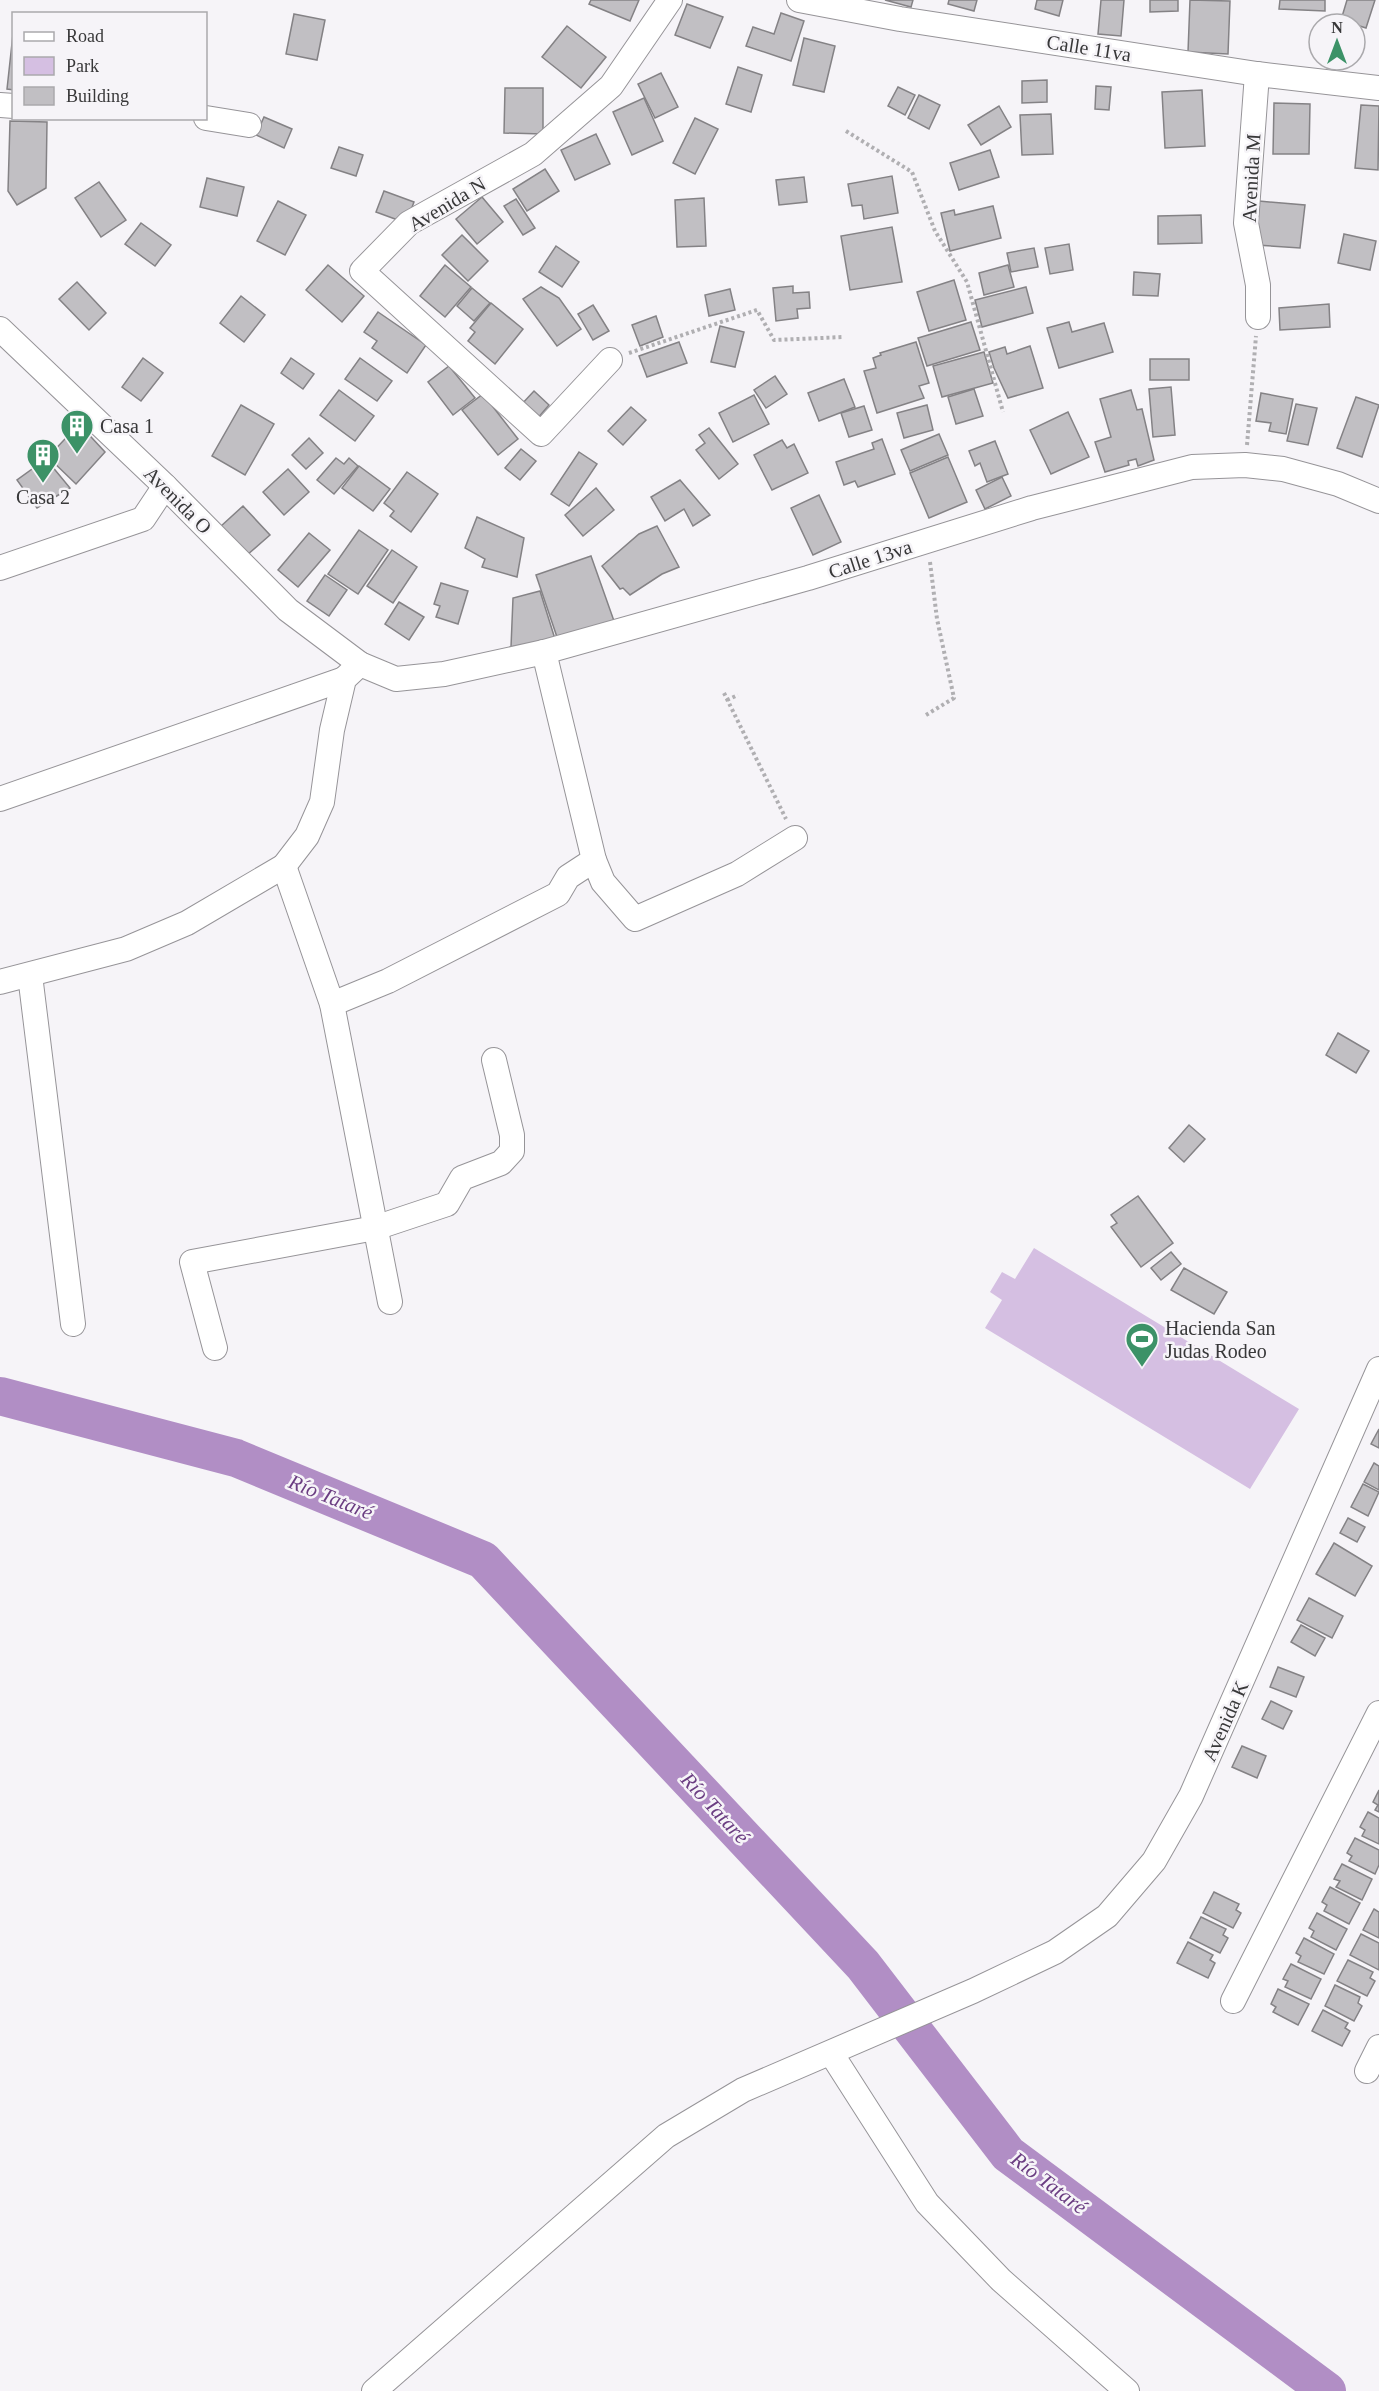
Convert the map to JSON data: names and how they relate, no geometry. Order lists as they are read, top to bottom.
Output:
{
  "streets": {
    "street": [
      "Calle 11va",
      "Avenida M",
      "Avenida N",
      "Avenida O",
      "Calle 13va",
      "Avenida K"
    ]
  },
  "crossings": [
    ["Calle 11va", "Avenida M"],
    ["Avenida O", "Calle 13va"]
  ],
  "water": ["Río Tataré"],
  "places": {
    "building": ["Casa 1", "Casa 2"],
    "sports": ["Hacienda San Judas Rodeo"]
  },
  "legend": ["Road", "Park", "Building"],
  "north": "top"
}
